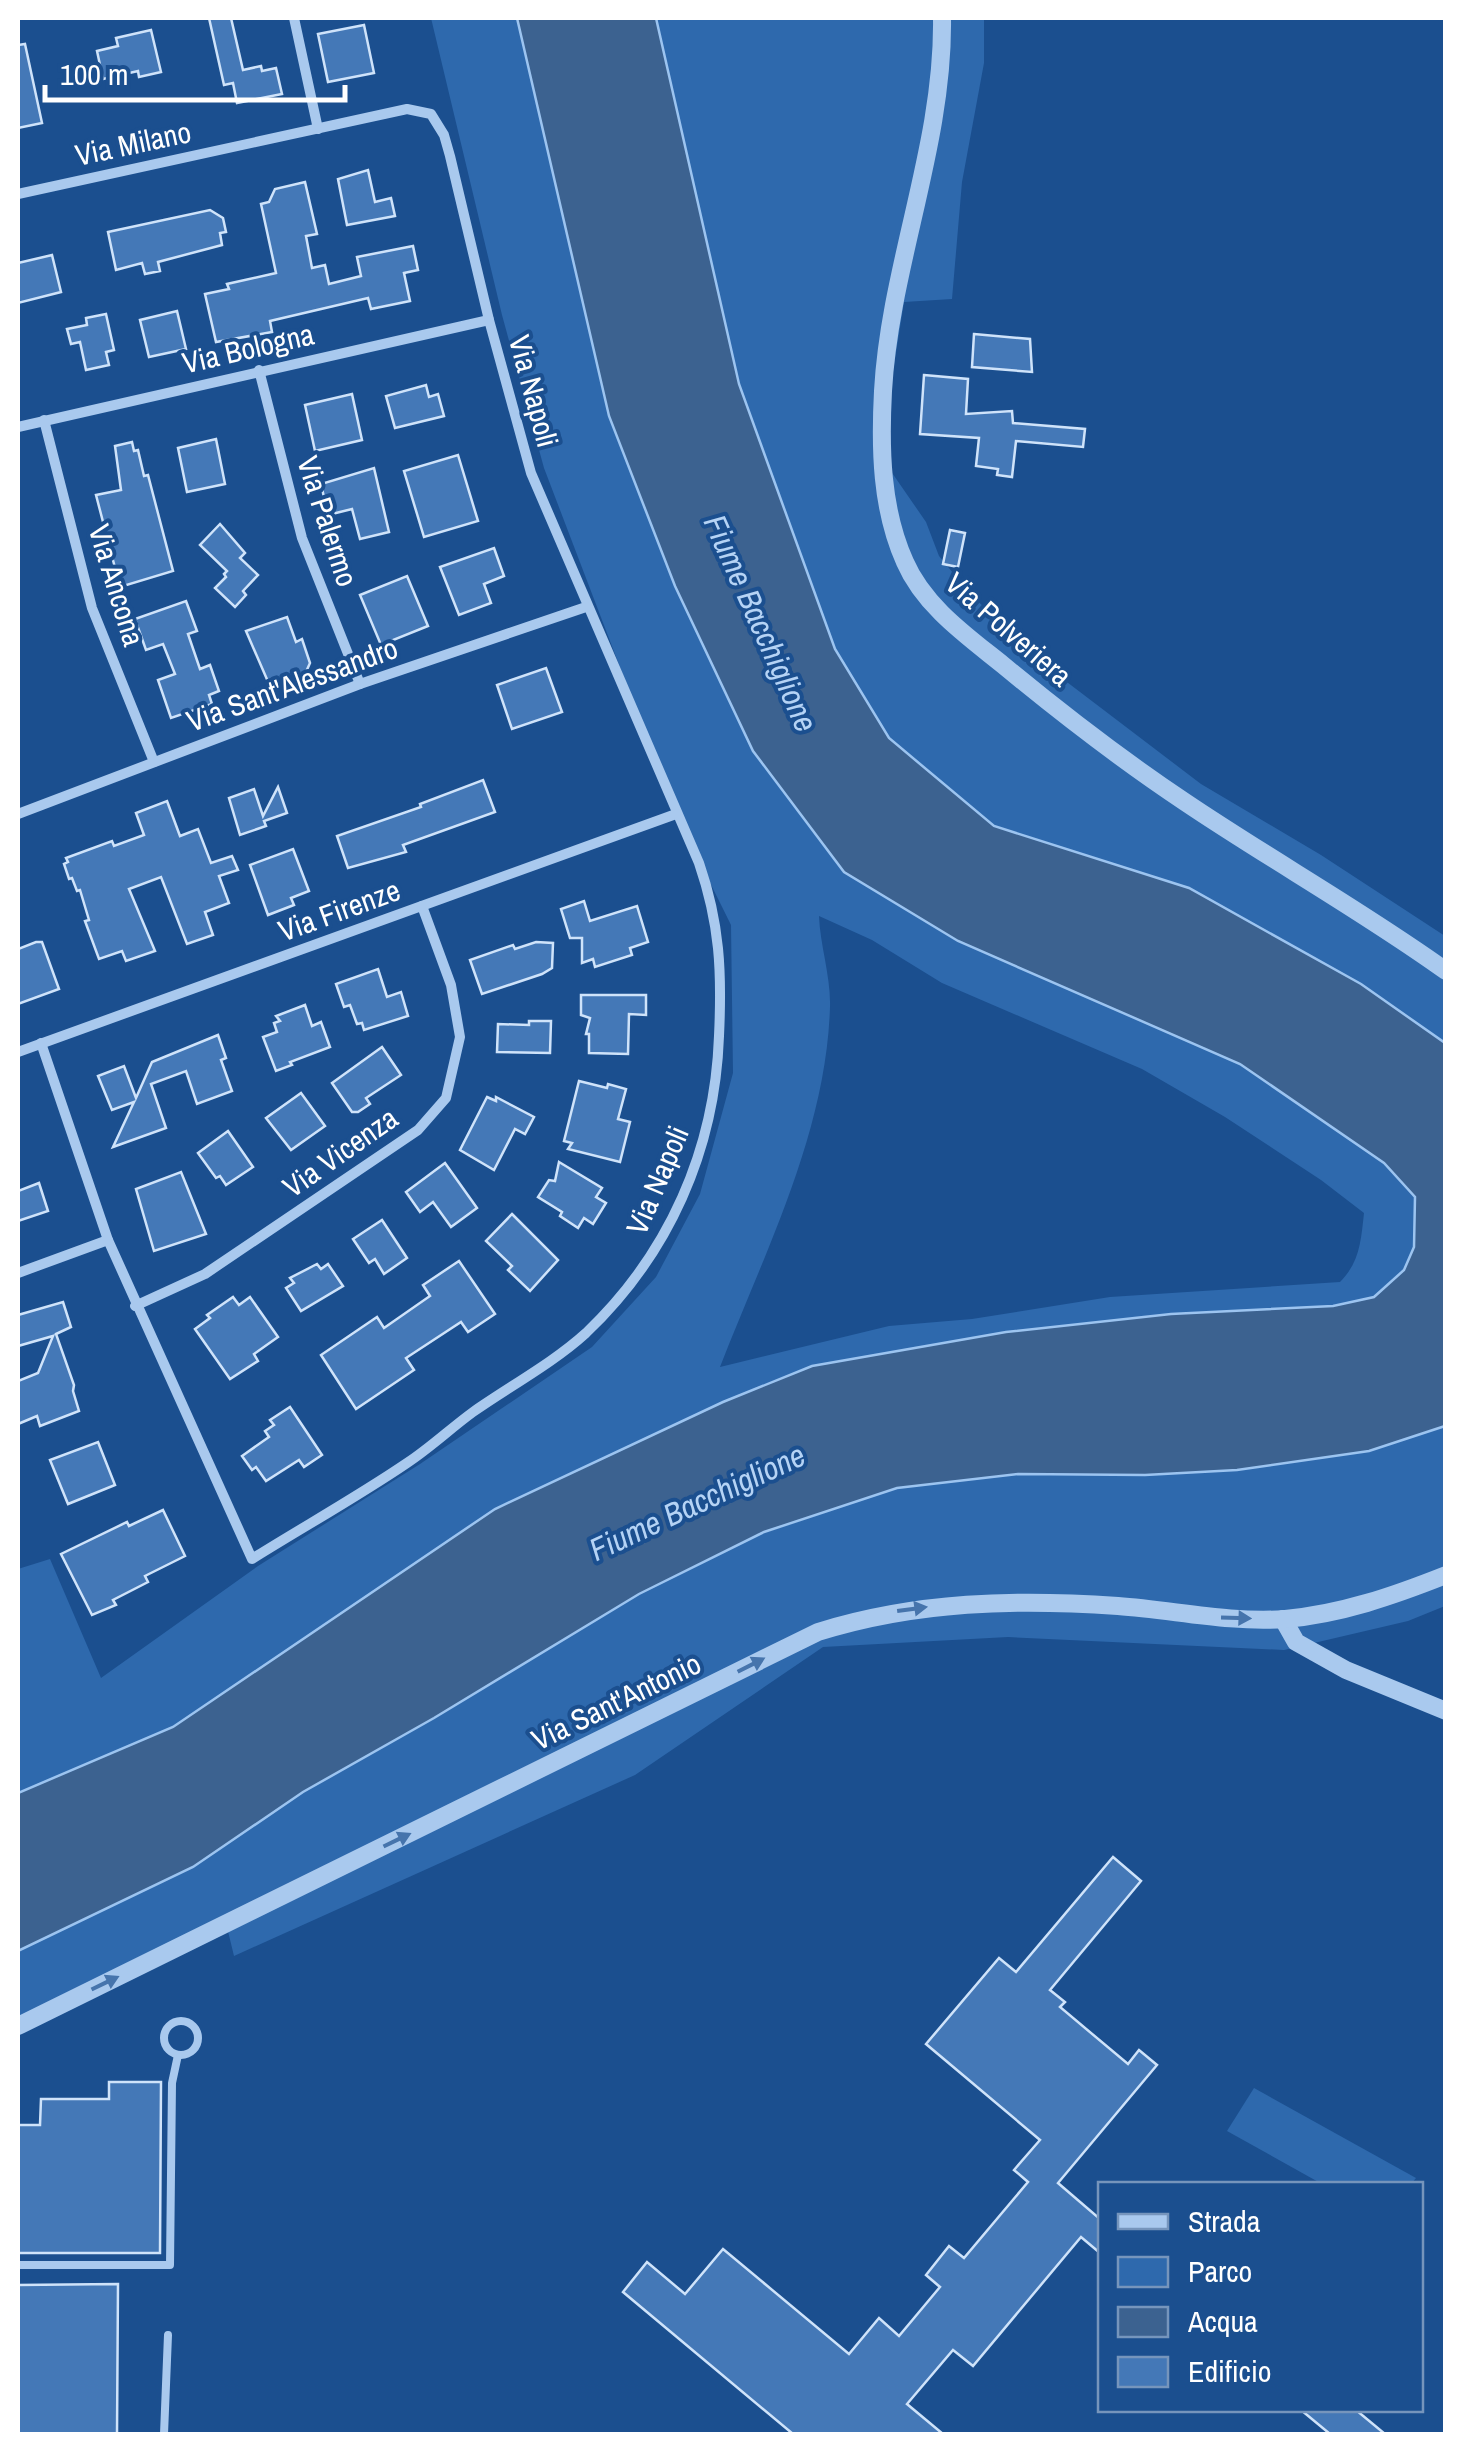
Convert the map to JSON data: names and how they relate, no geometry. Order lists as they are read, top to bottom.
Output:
{
  "streets": {
    "street": [
      "Via Milano",
      "Via Bologna",
      "Via Napoli",
      "Via Palermo",
      "Via Ancona",
      "Via Polveriera",
      "Via Sant'Alessandro",
      "Via Firenze",
      "Via Vicenza",
      "Via Sant'Antonio"
    ]
  },
  "crossings": [
    ["Via Milano", "Via Napoli"],
    ["Via Bologna", "Via Napoli"],
    ["Via Bologna", "Via Palermo"],
    ["Via Bologna", "Via Ancona"],
    ["Via Napoli", "Via Sant'Alessandro"],
    ["Via Napoli", "Via Firenze"],
    ["Via Napoli", "Via Vicenza"],
    ["Via Palermo", "Via Sant'Alessandro"],
    ["Via Ancona", "Via Sant'Alessandro"],
    ["Via Firenze", "Via Vicenza"]
  ],
  "one_way": ["Via Sant'Antonio"],
  "water": ["Fiume Bacchiglione"],
  "legend": [
    "Strada",
    "Parco",
    "Acqua",
    "Edificio"
  ],
  "scale_bar": "100 m"
}
